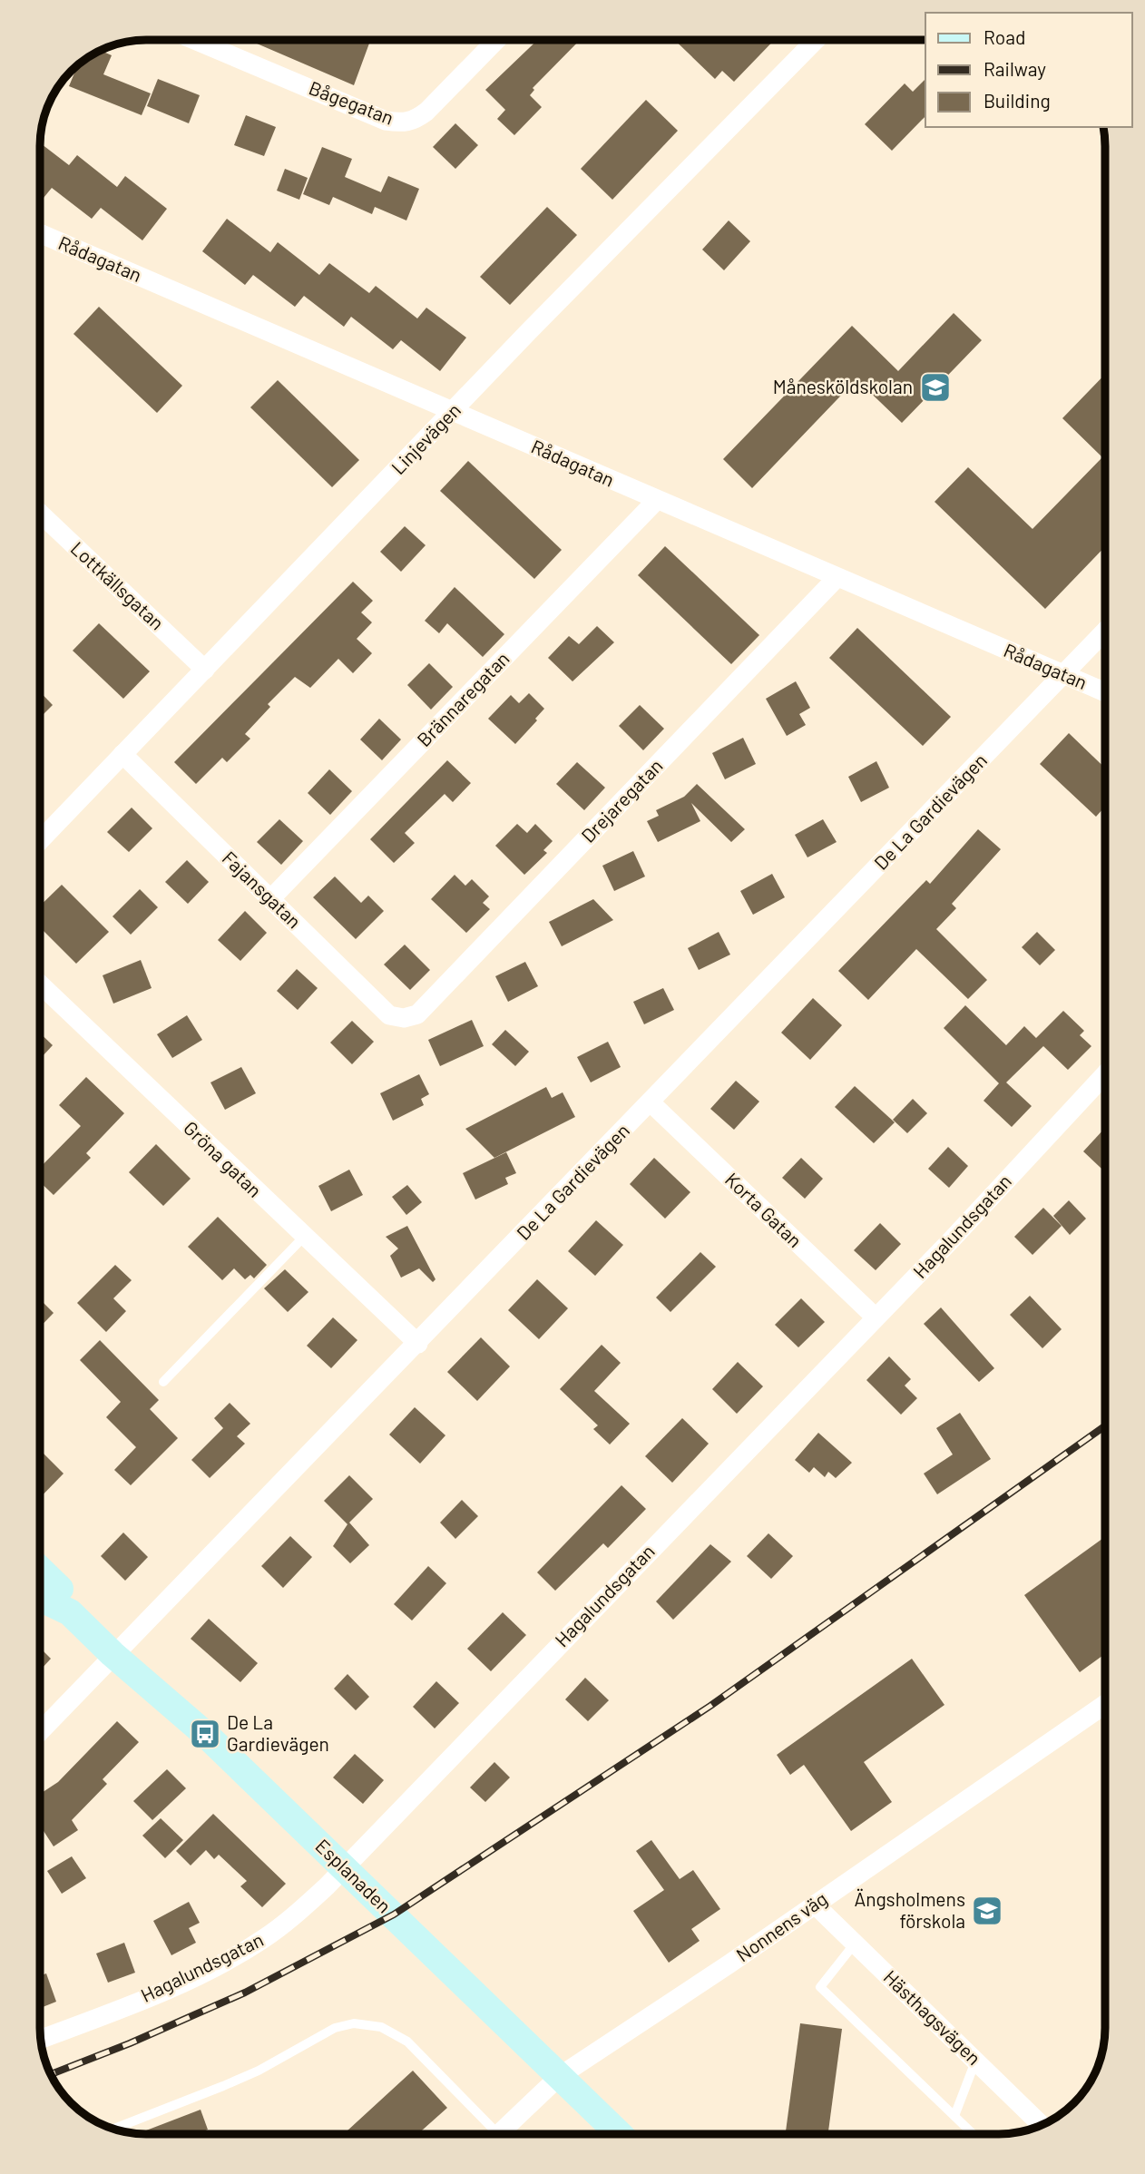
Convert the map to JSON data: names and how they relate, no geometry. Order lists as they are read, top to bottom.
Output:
{
  "streets": {
    "street": [
      "Bågegatan",
      "Rådagatan",
      "Linjevägen",
      "Lottkällsgatan",
      "Brännaregatan",
      "Drejaregatan",
      "De La Gardievägen",
      "Fajansgatan",
      "Gröna gatan",
      "Korta Gatan",
      "Hagalundsgatan",
      "Esplanaden",
      "Nonnens väg",
      "Hästhagsvägen"
    ]
  },
  "crossings": [
    ["Rådagatan", "Linjevägen"],
    ["Rådagatan", "Brännaregatan"],
    ["Rådagatan", "Drejaregatan"],
    ["Rådagatan", "De La Gardievägen"],
    ["Linjevägen", "Lottkällsgatan"],
    ["Linjevägen", "Fajansgatan"],
    ["Brännaregatan", "Fajansgatan"],
    ["Drejaregatan", "Fajansgatan"],
    ["De La Gardievägen", "Gröna gatan"],
    ["De La Gardievägen", "Korta Gatan"],
    ["De La Gardievägen", "Esplanaden"],
    ["Korta Gatan", "Hagalundsgatan"],
    ["Hagalundsgatan", "Esplanaden"],
    ["Esplanaden", "Nonnens väg"],
    ["Nonnens väg", "Hästhagsvägen"]
  ],
  "places": {
    "school or university": ["Månesköldskolan", "Ängsholmens förskola"],
    "bus stop": ["De La Gardievägen"]
  },
  "legend": ["Road", "Railway", "Building"]
}
